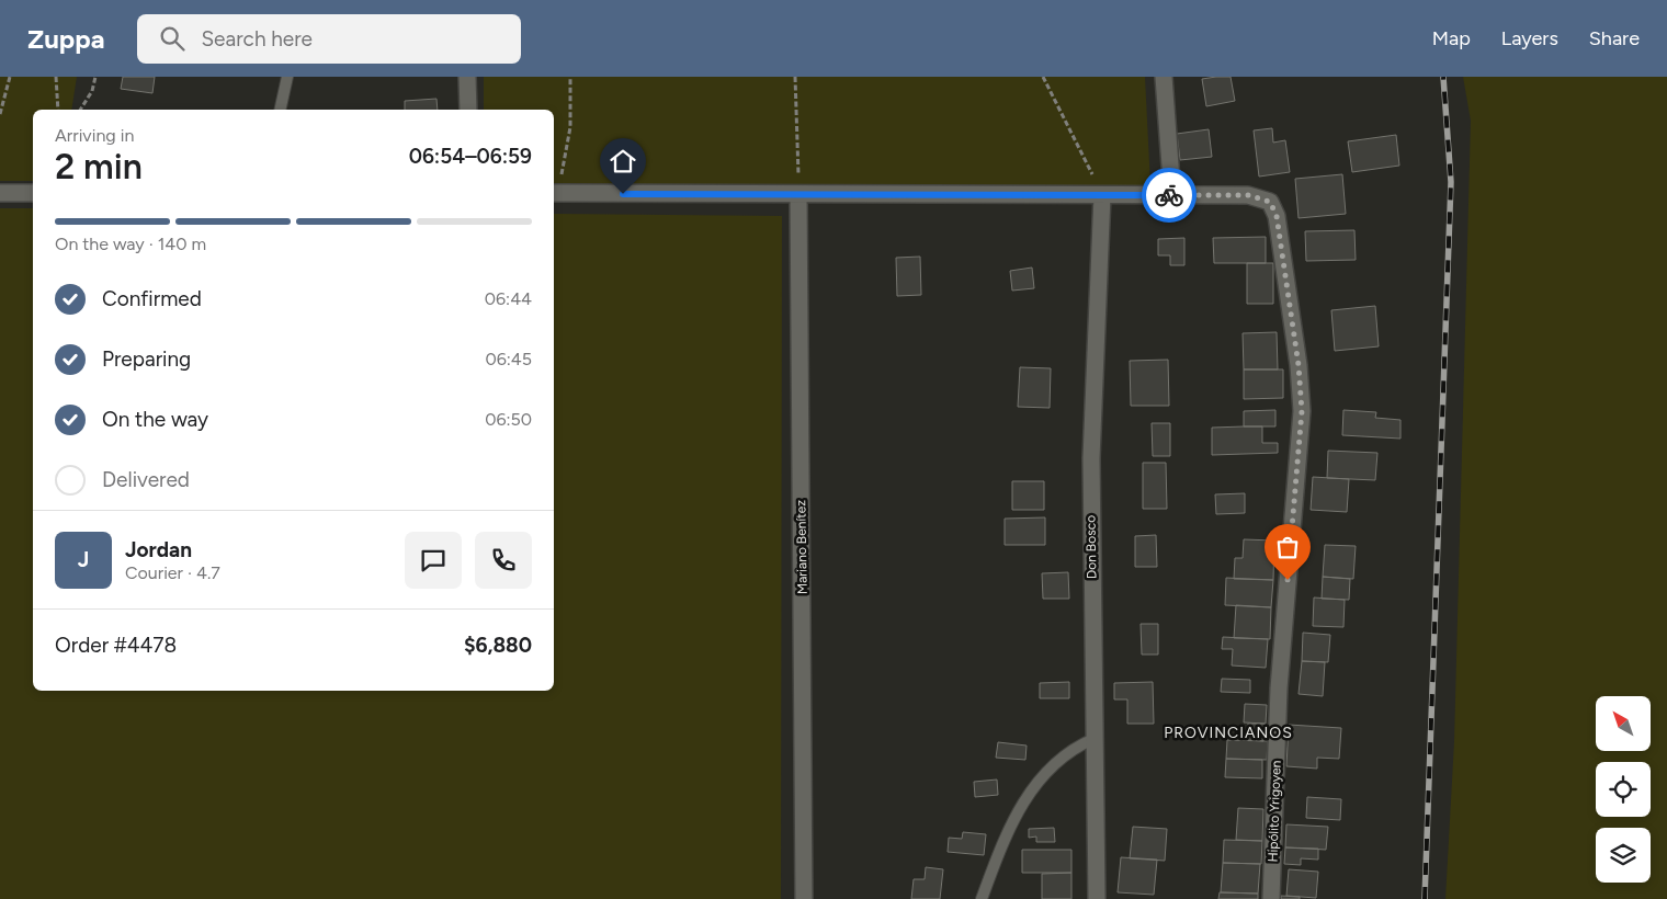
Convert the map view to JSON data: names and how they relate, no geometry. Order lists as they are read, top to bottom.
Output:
{
  "streets": {
    "street": ["Mariano Benítez", "Don Bosco", "Hipólito Yrigoyen"]
  },
  "districts": ["PROVINCIANOS"],
  "north": "top left",
  "page": {
    "header": "Zuppa",
    "search": "Search here",
    "nav": ["Map", "Layers", "Share"],
    "heading": ["2 min", "Arriving in", "06:54–06:59"],
    "panel": [
      "Jordan",
      "Courier · 4.7",
      "Order #4478",
      "$6,880"
    ],
    "bar": "On the way · 140 m",
    "list": [
      ["Confirmed", "06:44"],
      ["Preparing", "06:45"],
      ["On the way", "06:50"],
      "Delivered"
    ],
    "round": "J"
  }
}
